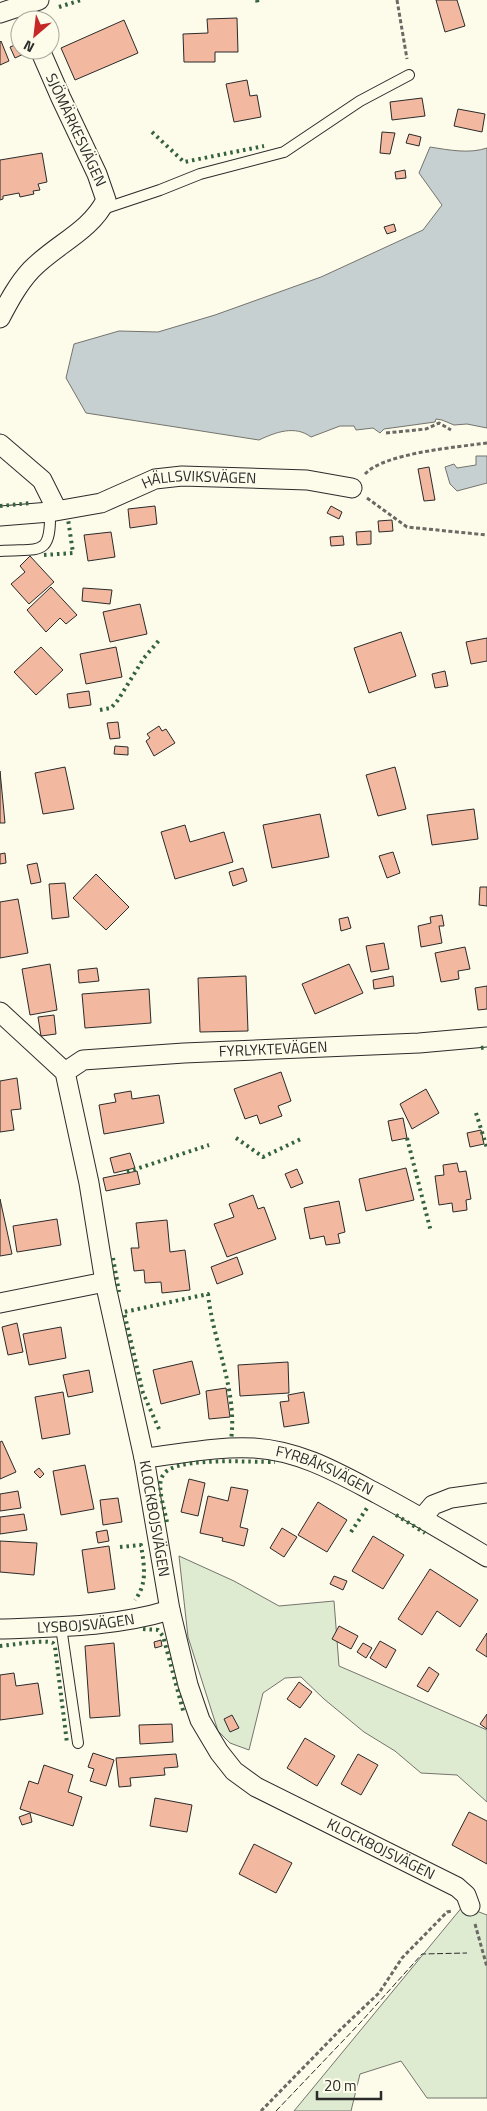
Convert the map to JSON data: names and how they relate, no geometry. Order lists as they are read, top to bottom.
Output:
{
  "streets": {
    "street": [
      "SJÖMÄRKESVÄGEN",
      "HÄLLSVIKSVÄGEN",
      "FYRLYKTEVÄGEN",
      "FYRBÅKSVÄGEN",
      "KLOCKBOJSVÄGEN",
      "LYSBOJSVÄGEN"
    ]
  },
  "crossings": [
    ["FYRLYKTEVÄGEN", "KLOCKBOJSVÄGEN"],
    ["FYRBÅKSVÄGEN", "KLOCKBOJSVÄGEN"],
    ["KLOCKBOJSVÄGEN", "LYSBOJSVÄGEN"]
  ],
  "scale_bar": "20 m",
  "north": "bottom left"
}
